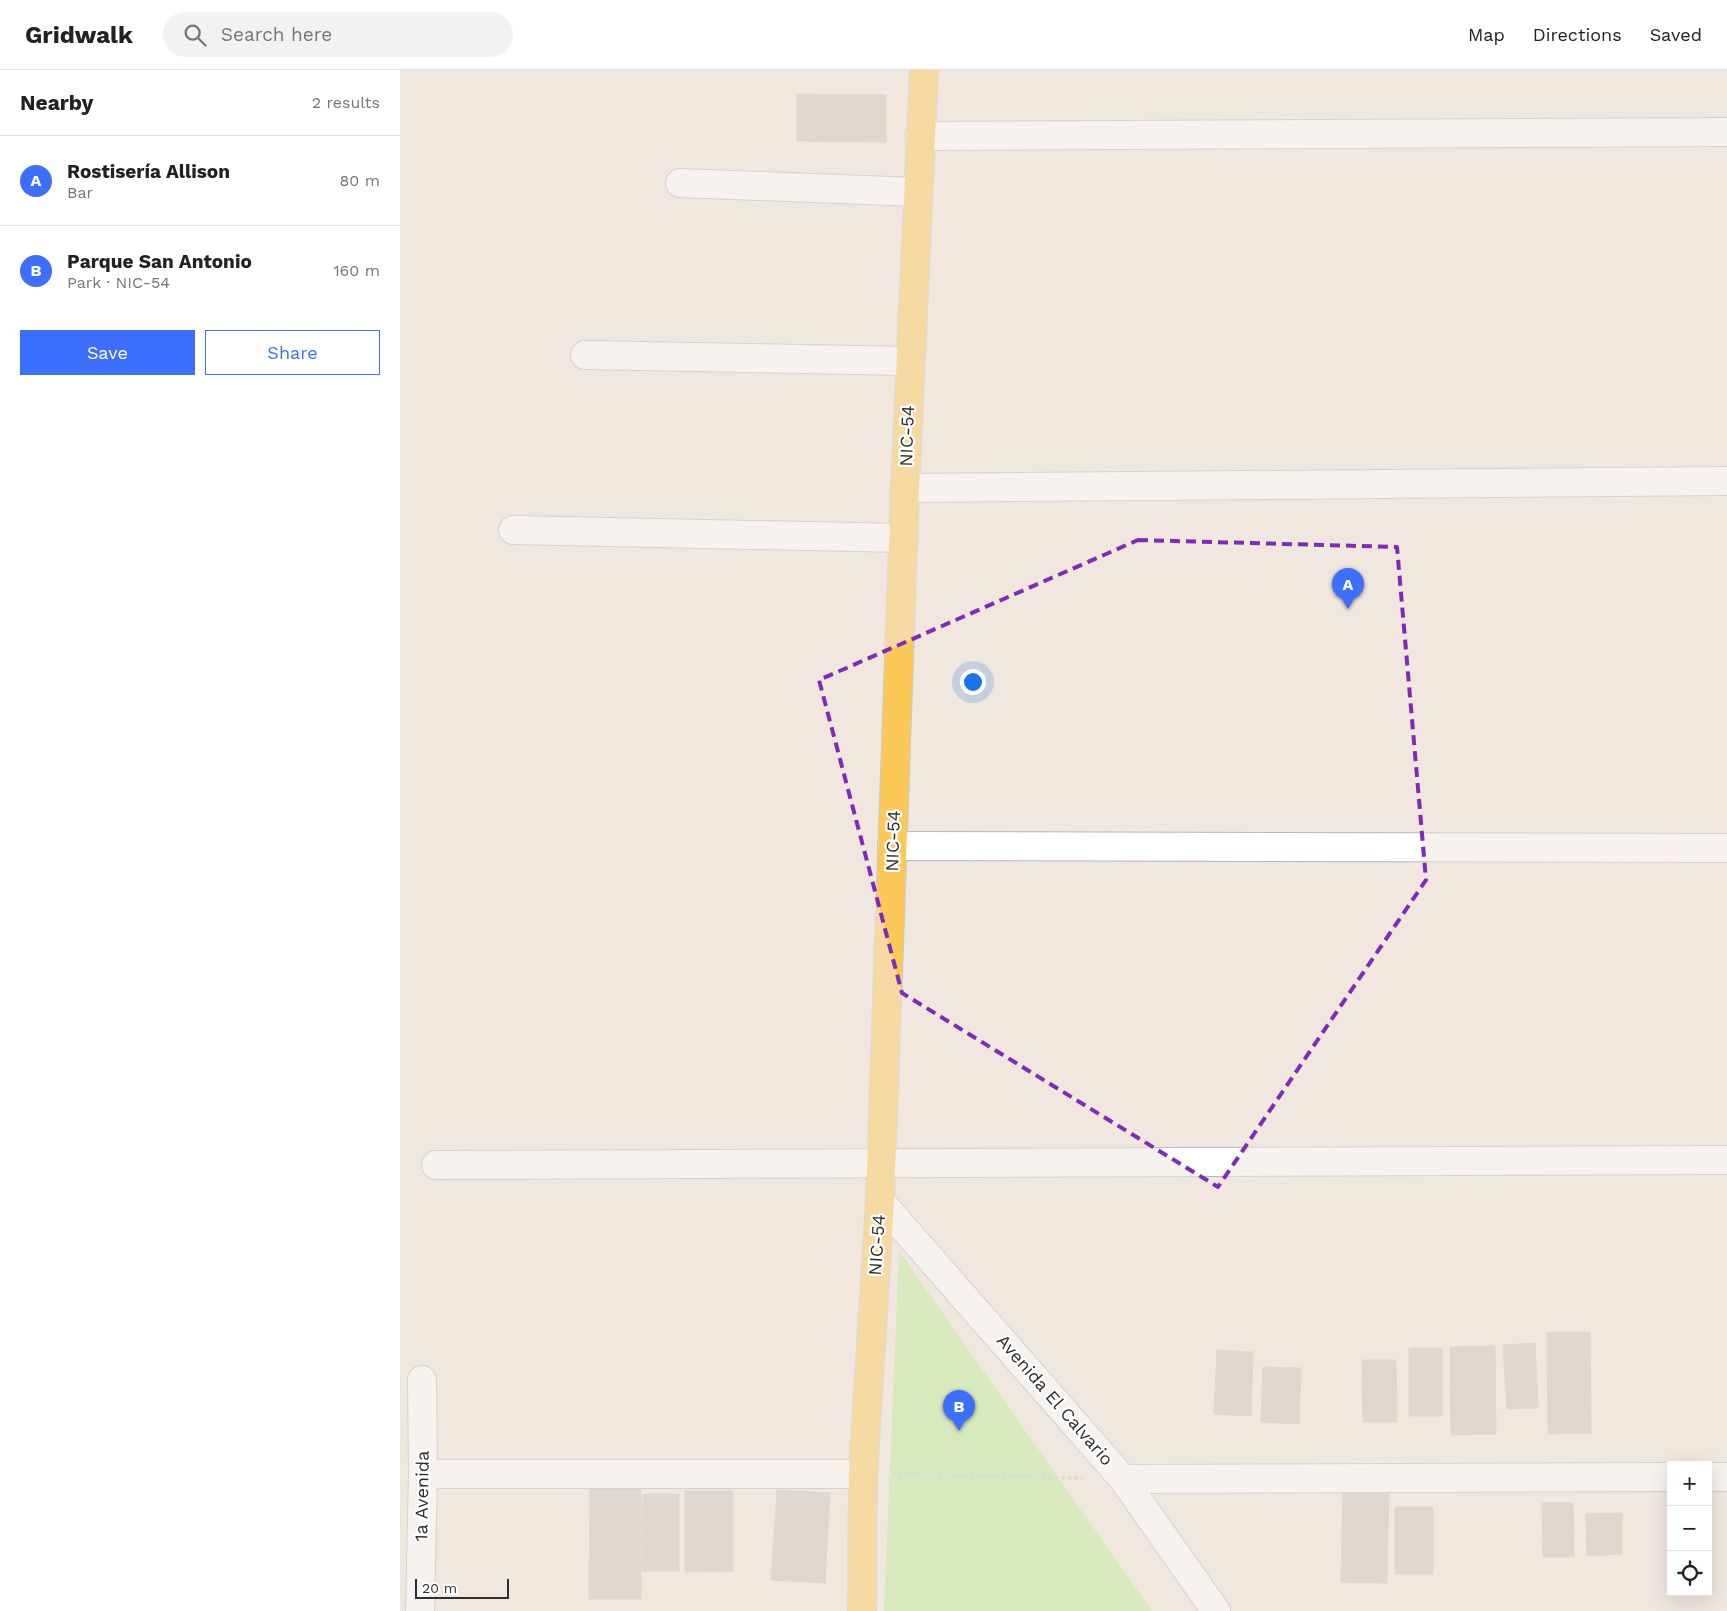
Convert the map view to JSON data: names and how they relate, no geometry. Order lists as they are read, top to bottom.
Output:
{
  "streets": {
    "main road": ["NIC-54"],
    "street": ["Avenida El Calvario", "1a Avenida"]
  },
  "crossings": [
    ["NIC-54", "Avenida El Calvario"]
  ],
  "scale_bar": "20 m",
  "page": {
    "header": "Gridwalk",
    "search": "Search here",
    "nav": ["Map", "Directions", "Saved"],
    "heading": ["Nearby", "2 results"],
    "list": [
      {
        "mark": "A",
        "name": "Rostisería Allison",
        "note": "Bar",
        "value": "80 m"
      },
      {
        "mark": "B",
        "name": "Parque San Antonio",
        "note": "Park · NIC-54",
        "value": "160 m"
      }
    ],
    "buttons": ["Save", "Share"],
    "pins": ["A", "B"],
    "map_buttons": ["+", "−"],
    "scale": "20 m"
  }
}
